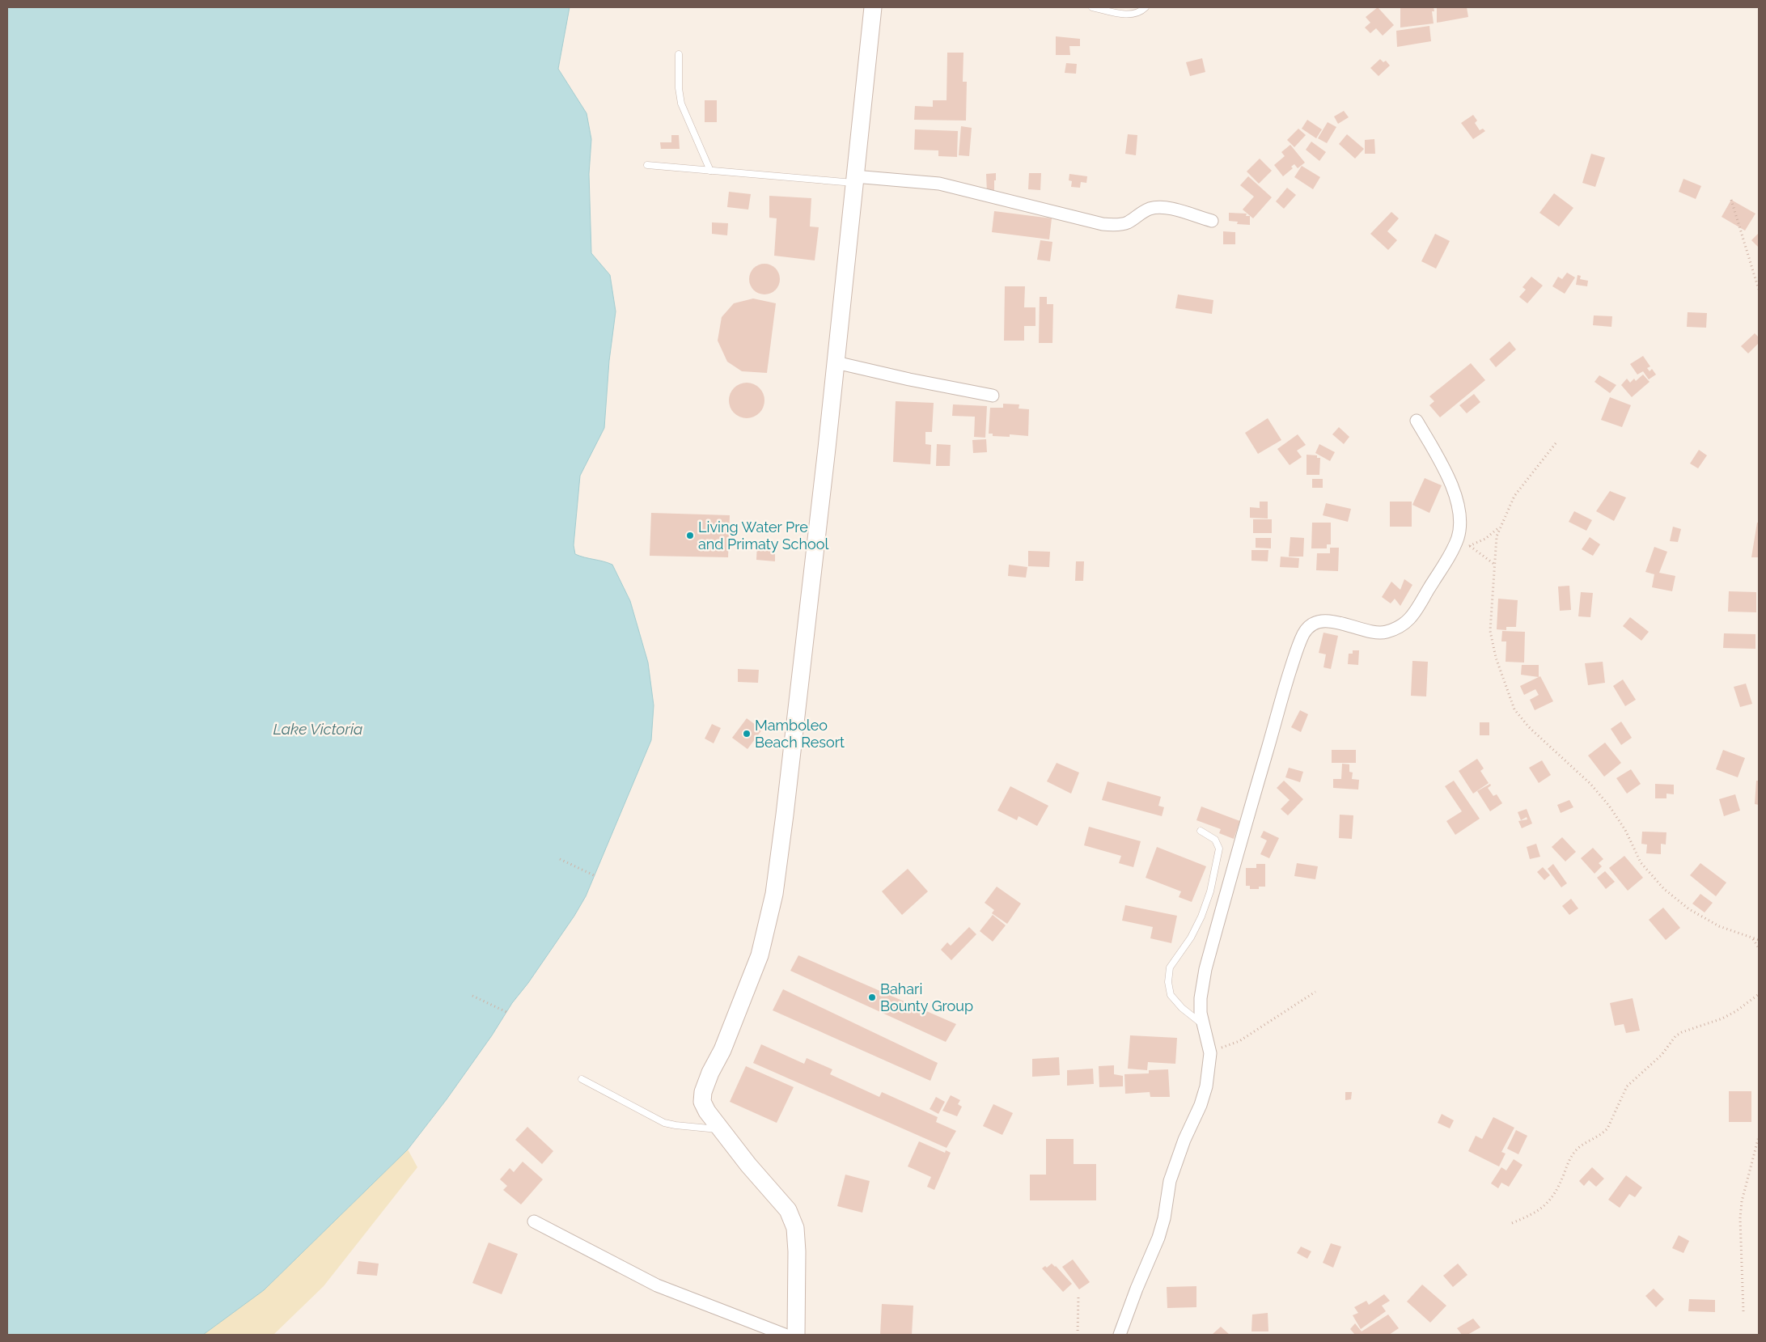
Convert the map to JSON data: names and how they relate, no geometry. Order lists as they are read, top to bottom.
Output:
{
  "water": ["Lake Victoria"],
  "places": ["Living Water Pre and Primaty School", "Mamboleo Beach Resort", "Bahari Bounty Group"]
}
